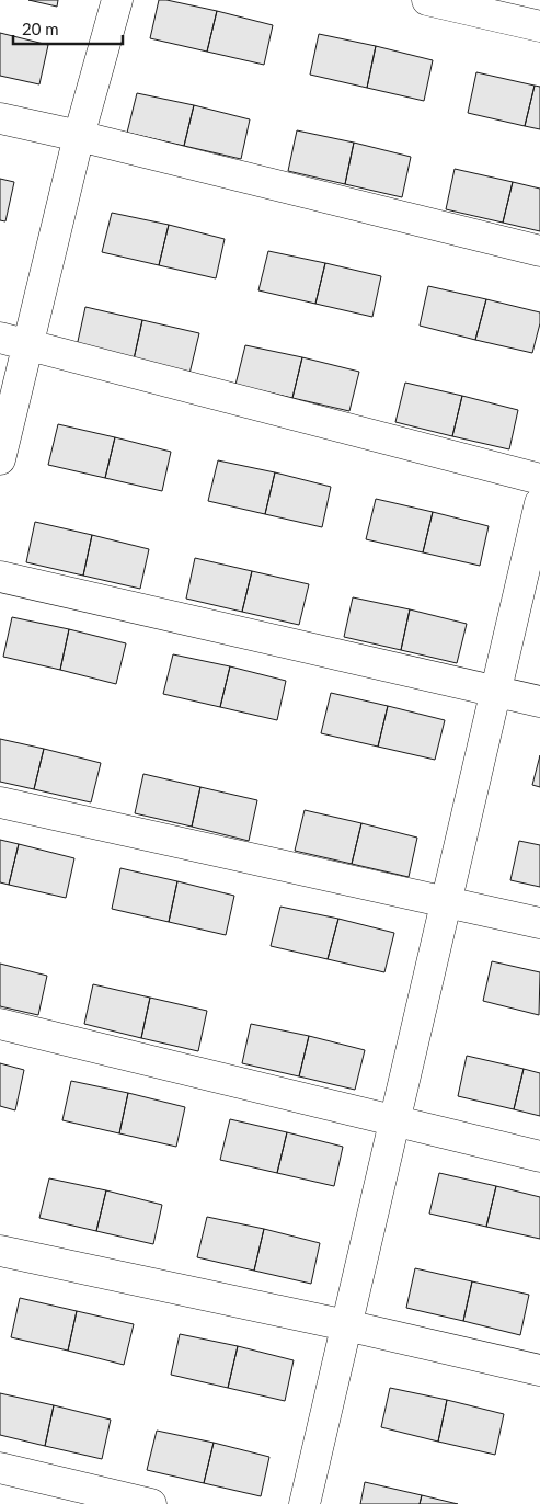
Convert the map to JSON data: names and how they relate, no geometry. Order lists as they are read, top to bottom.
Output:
{
  "scale_bar": "20 m"
}
